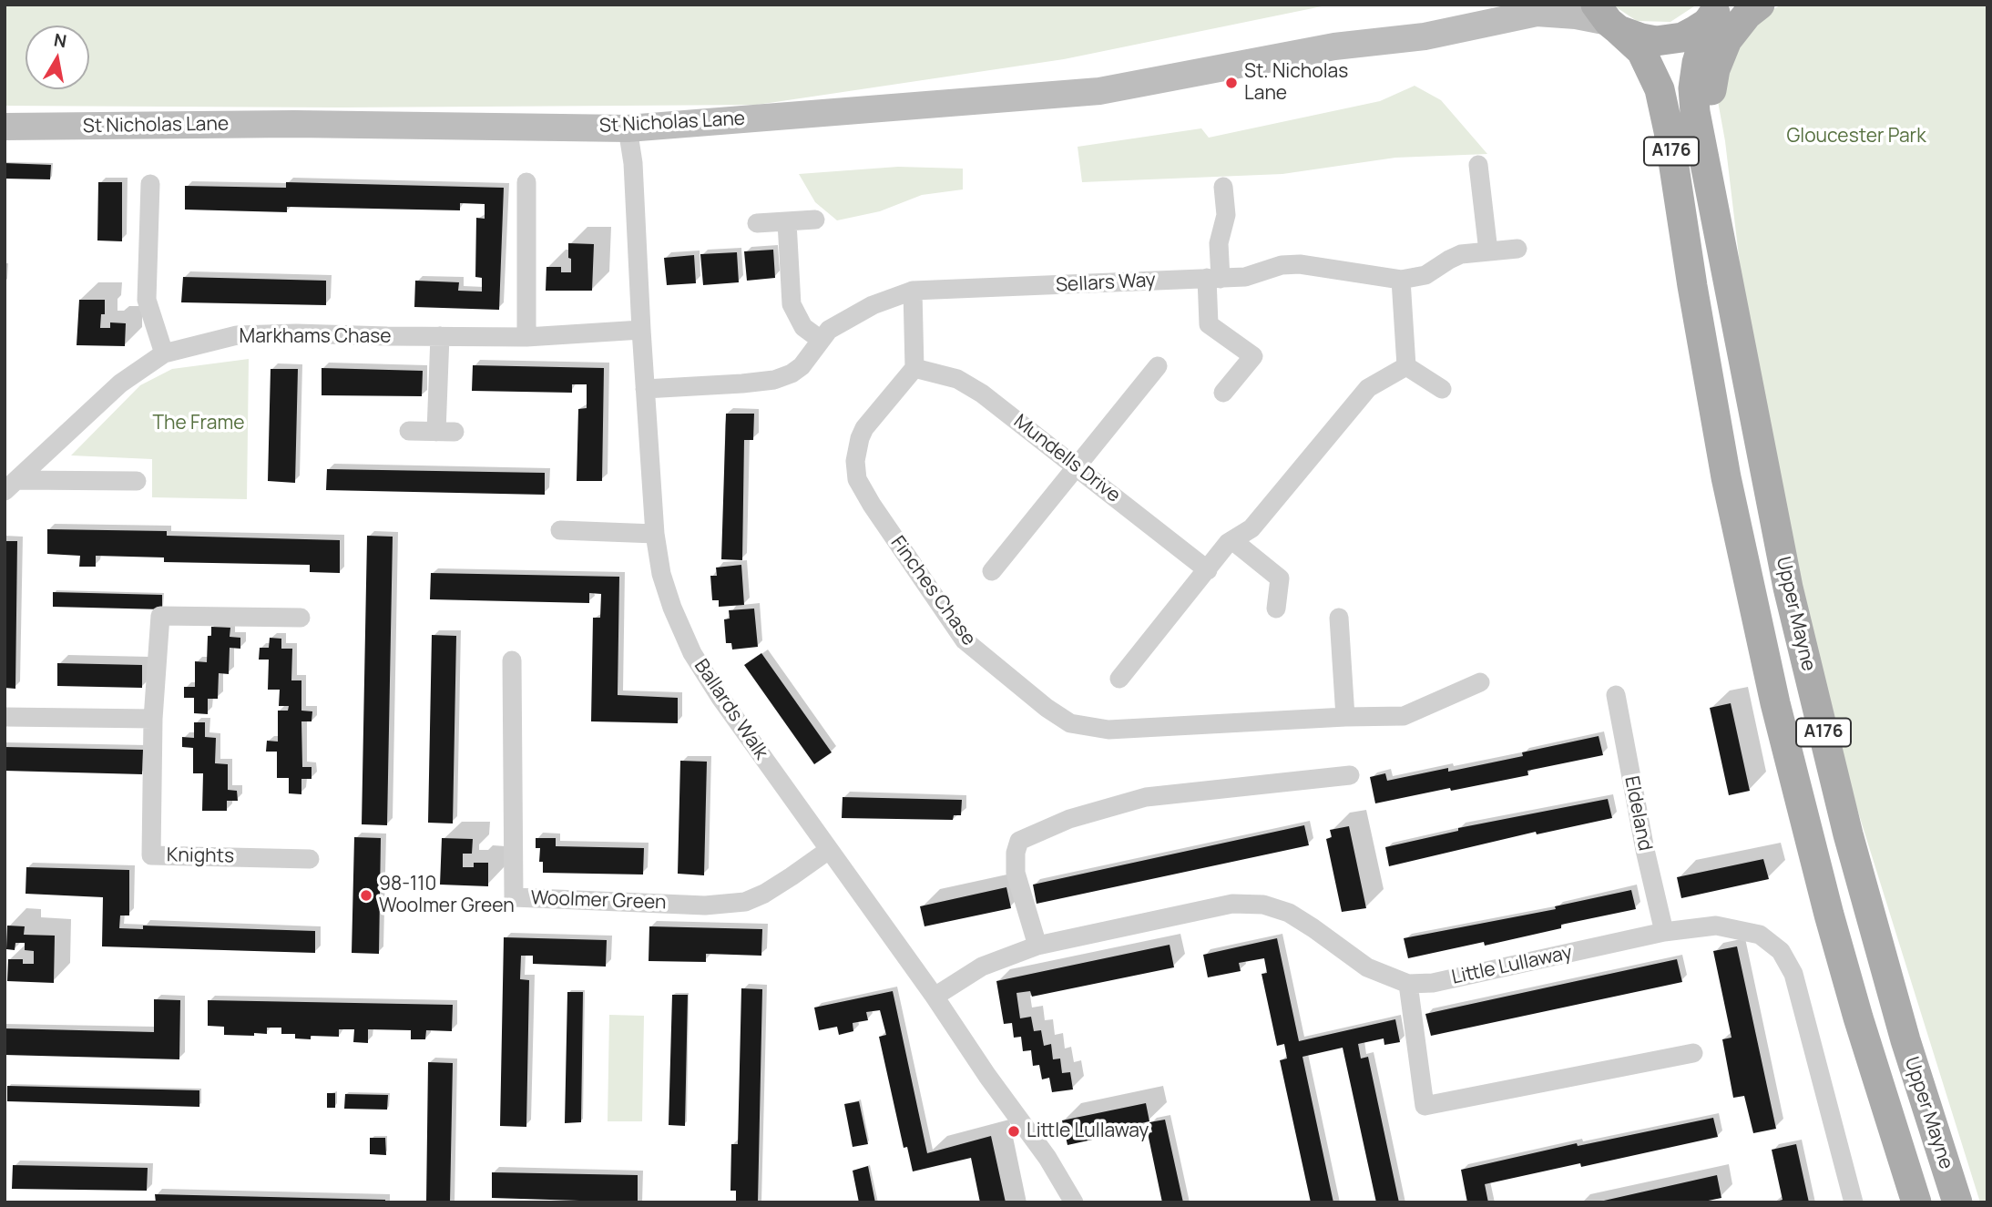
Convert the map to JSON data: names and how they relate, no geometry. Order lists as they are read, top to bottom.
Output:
{
  "streets": {
    "main road": ["St Nicholas Lane", "A176", "Upper Mayne"],
    "street": [
      "Sellars Way",
      "Markhams Chase",
      "Mundells Drive",
      "Finches Chase",
      "Ballards Walk",
      "Eldeland",
      "Knights",
      "Woolmer Green",
      "Little Lullaway"
    ]
  },
  "crossings": [
    ["St Nicholas Lane", "A176"],
    ["St Nicholas Lane", "Upper Mayne"],
    ["St Nicholas Lane", "Ballards Walk"],
    ["A176", "Upper Mayne"],
    ["Sellars Way", "Ballards Walk"],
    ["Markhams Chase", "Ballards Walk"],
    ["Mundells Drive", "Finches Chase"],
    ["Ballards Walk", "Woolmer Green"],
    ["Ballards Walk", "Little Lullaway"],
    ["Eldeland", "Little Lullaway"]
  ],
  "parks": ["Gloucester Park", "The Frame"],
  "places": ["St. Nicholas Lane", "98-110 Woolmer Green", "Little Lullaway"],
  "north": "top"
}
